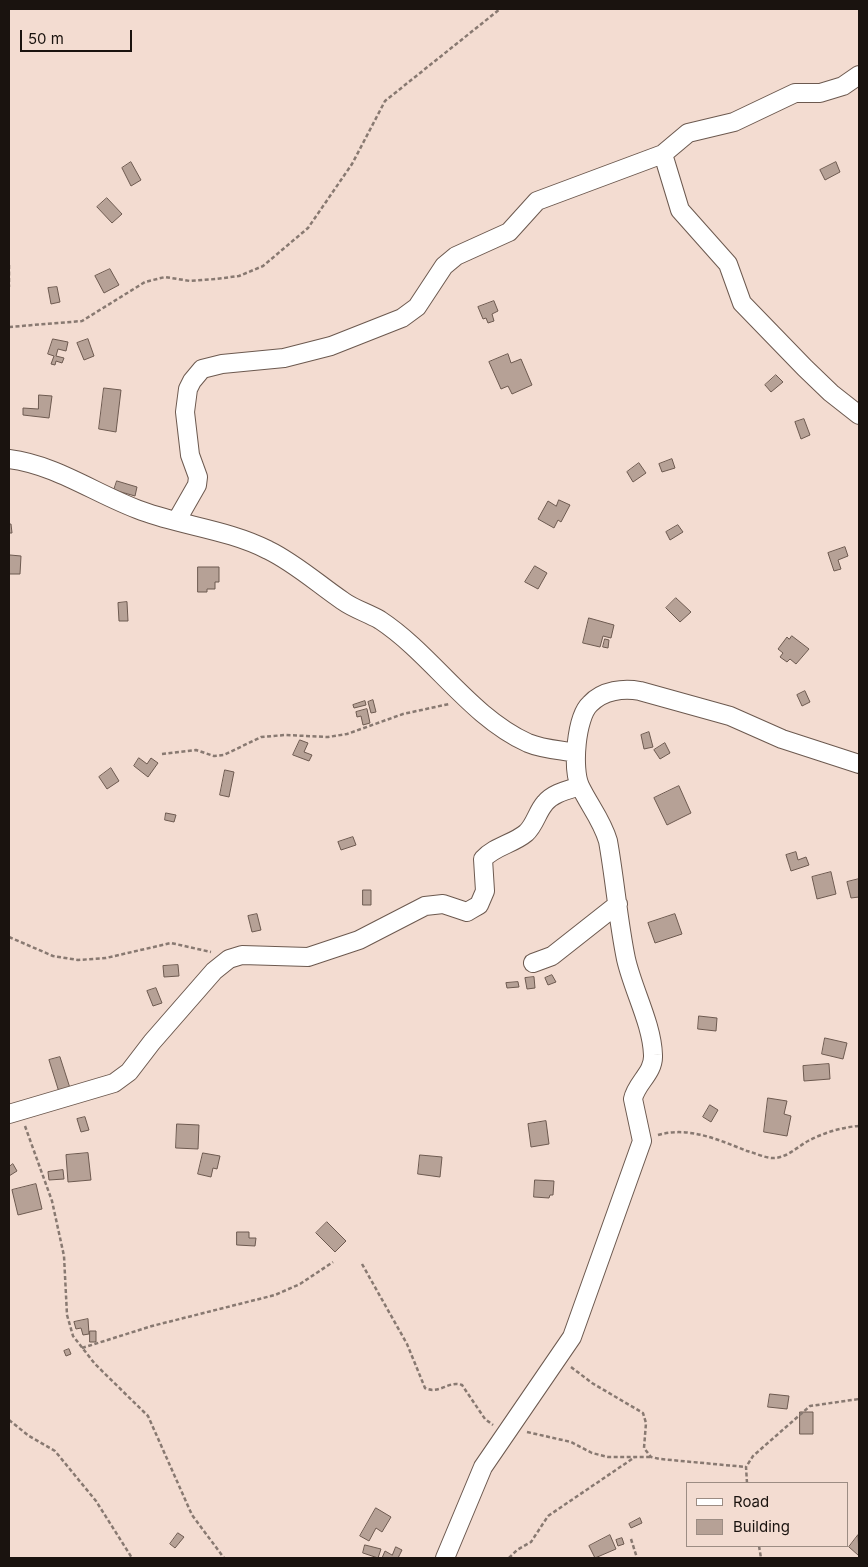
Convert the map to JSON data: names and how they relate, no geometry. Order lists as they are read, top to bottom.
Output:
{
  "legend": ["Road", "Building"],
  "scale_bar": "50 m"
}
